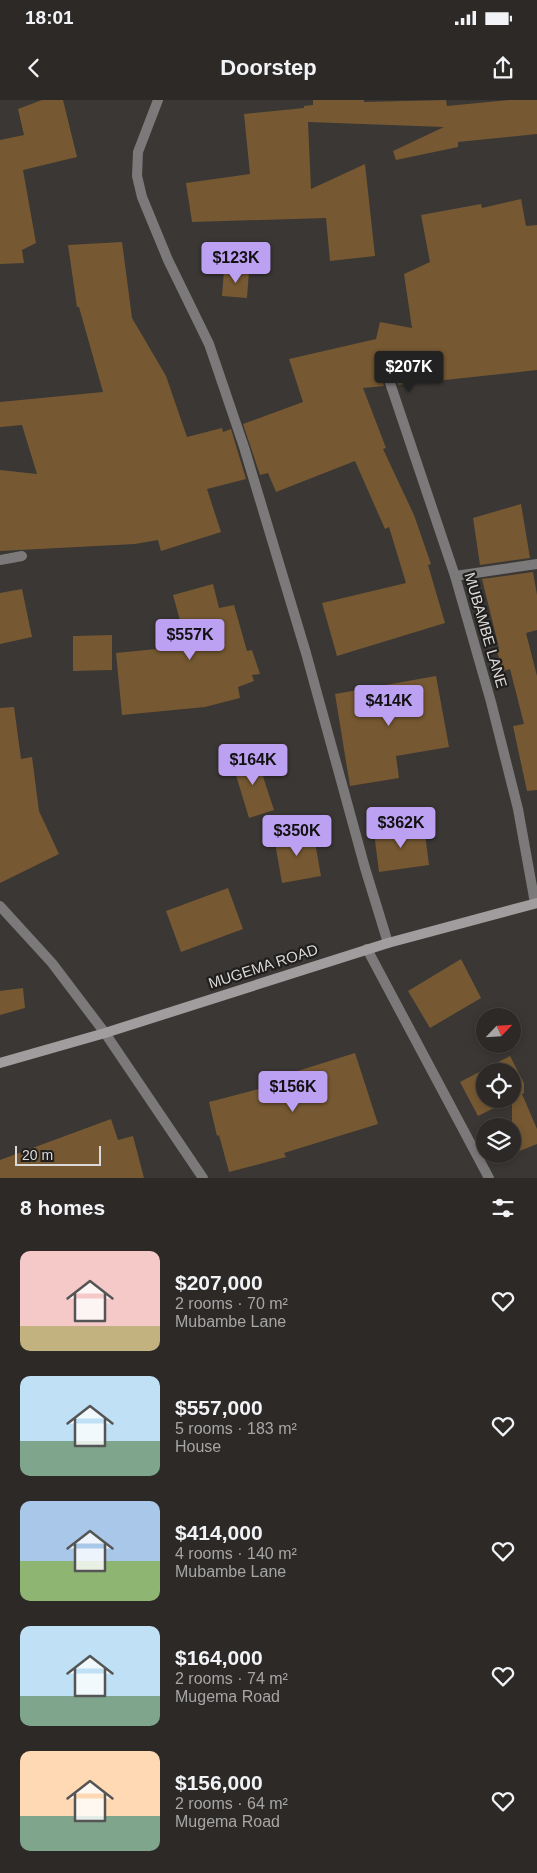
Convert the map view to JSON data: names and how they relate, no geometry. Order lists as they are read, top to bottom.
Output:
{
  "streets": {
    "street": ["MUBAMBE LANE", "MUGEMA ROAD"]
  },
  "crossings": [
    ["MUBAMBE LANE", "MUGEMA ROAD"]
  ],
  "scale_bar": "20 m",
  "north": "top right",
  "page": {
    "status": "18:01",
    "header": "Doorstep",
    "price": [
      "$123K",
      "$207K",
      "$557K",
      "$414K",
      "$164K",
      "$362K",
      "$350K",
      "$156K"
    ],
    "scale": "20 m",
    "heading": "8 homes",
    "list": [
      {
        "name": "$207,000",
        "note": "2 rooms · 70 m² · Mubambe Lane"
      },
      {
        "name": "$557,000",
        "note": "5 rooms · 183 m² · House"
      },
      {
        "name": "$414,000",
        "note": "4 rooms · 140 m² · Mubambe Lane"
      },
      {
        "name": "$164,000",
        "note": "2 rooms · 74 m² · Mugema Road"
      },
      {
        "name": "$156,000",
        "note": "2 rooms · 64 m² · Mugema Road"
      }
    ]
  }
}
